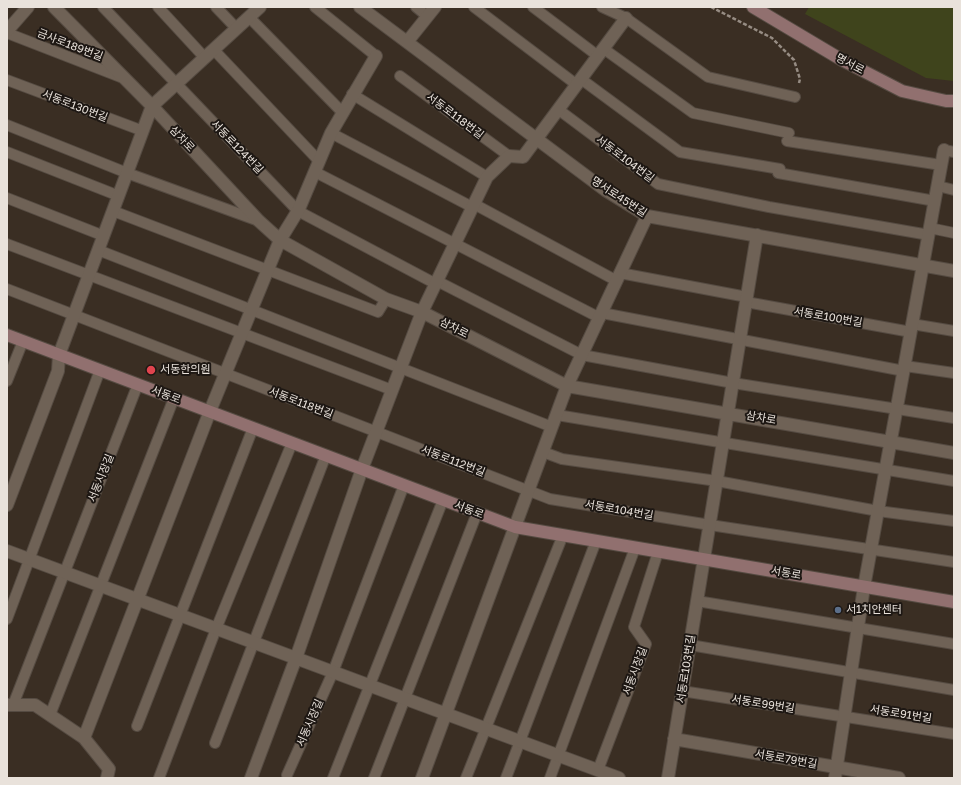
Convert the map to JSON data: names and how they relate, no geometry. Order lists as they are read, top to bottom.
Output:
{
  "streets": {
    "street": [
      "명서로",
      "삼차로",
      "명서로45번길",
      "서동로",
      "서동로103번길",
      "서동로79번길"
    ],
    "lane": [
      "금사로189번길",
      "서동로130번길",
      "서동로118번길",
      "서동로124번길",
      "서동로104번길",
      "서동로100번길",
      "서동로112번길",
      "서동시장길",
      "서동로99번길",
      "서동로91번길"
    ]
  },
  "crossings": [
    ["금사로189번길", "삼차로"],
    ["서동로118번길", "서동로112번길"],
    ["서동로104번길", "서동로112번길"],
    ["서동로", "서동시장길"],
    ["서동로", "서동로103번길"],
    ["서동로103번길", "서동로99번길"],
    ["서동로103번길", "서동로79번길"],
    ["서동로99번길", "서동로91번길"]
  ],
  "places": ["서동한의원", "서1치안센터"]
}
